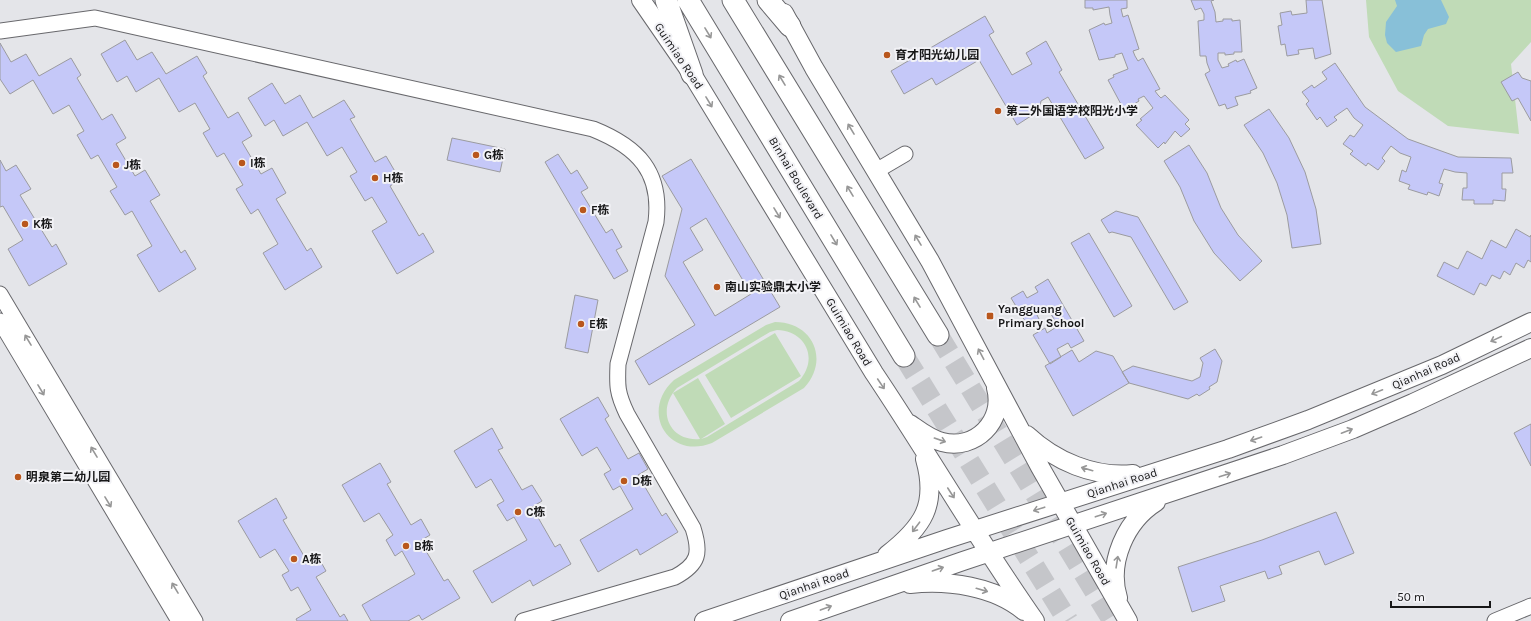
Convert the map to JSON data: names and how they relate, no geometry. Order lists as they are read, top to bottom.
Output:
{
  "streets": {
    "highway": ["Binhai Boulevard"],
    "main road": ["Guimiao Road", "Qianhai Road"]
  },
  "crossings": [
    ["Guimiao Road", "Qianhai Road"]
  ],
  "places": {
    "other": [
      "育才阳光幼儿园",
      "第二外国语学校阳光小学",
      "G栋",
      "I栋",
      "J栋",
      "H栋",
      "F栋",
      "K栋",
      "南山实验鼎太小学",
      "E栋",
      "明泉第二幼儿园",
      "D栋",
      "C栋",
      "B栋",
      "A栋"
    ],
    "transit": ["Yangguang Primary School"]
  },
  "scale_bar": "50 m"
}
